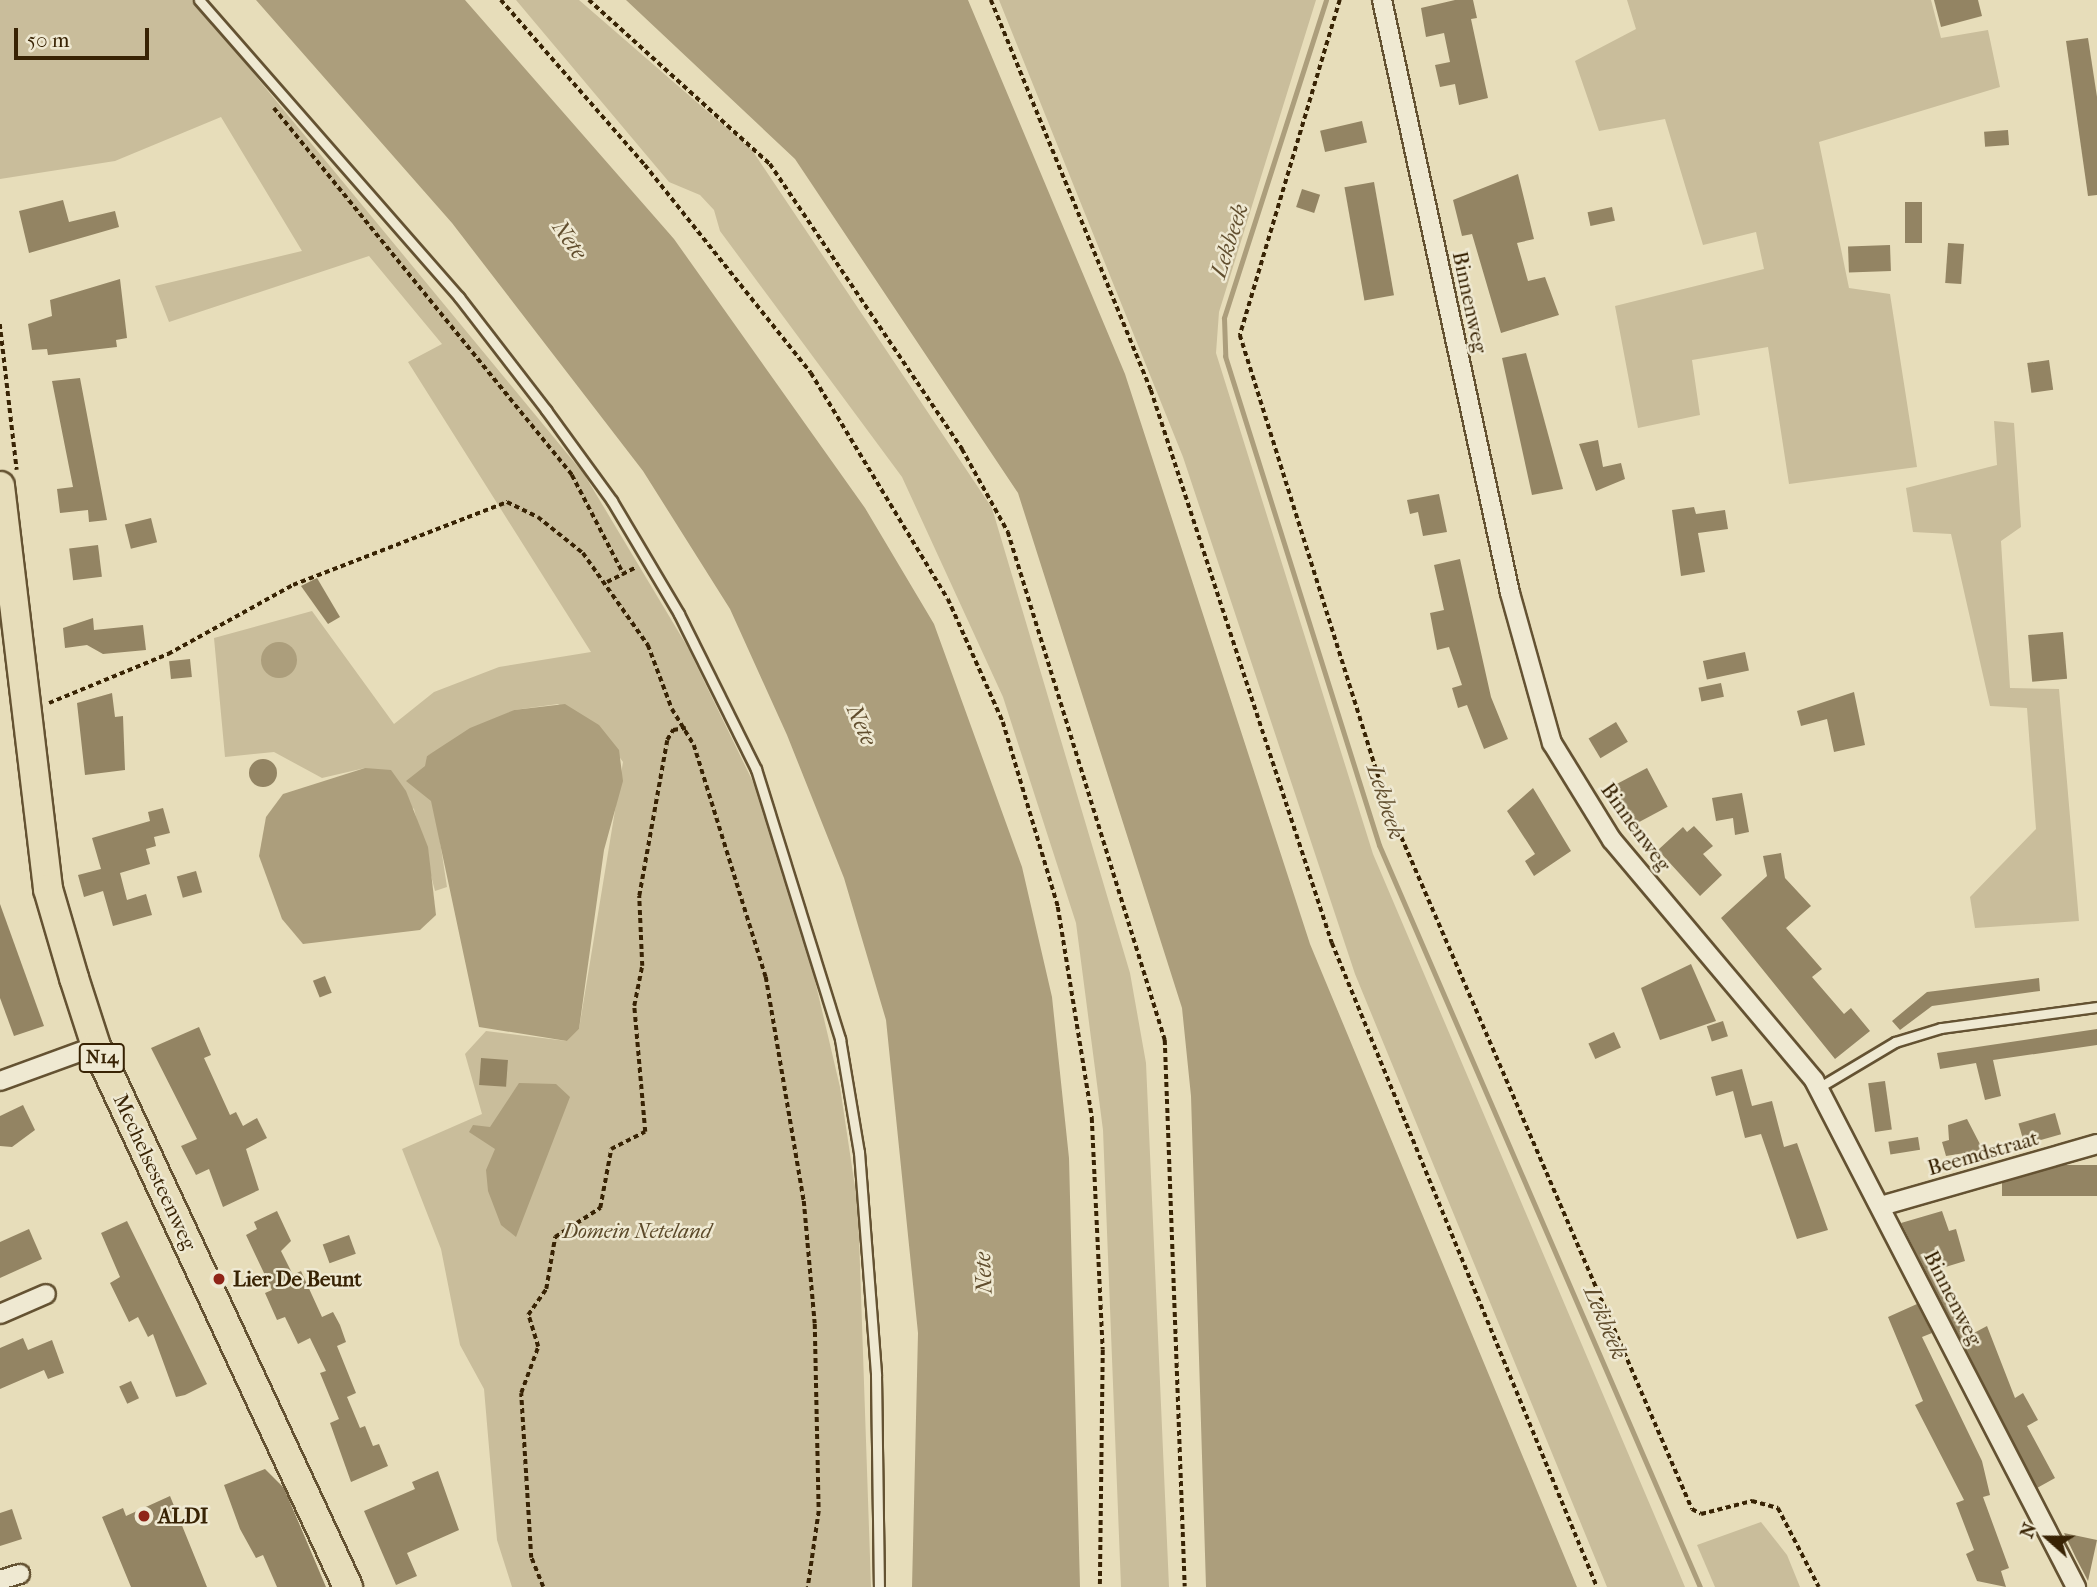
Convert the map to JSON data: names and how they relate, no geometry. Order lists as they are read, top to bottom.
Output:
{
  "streets": {
    "main road": ["N14", "Mechelsesteenweg"],
    "street": ["Binnenweg", "Beemdstraat"]
  },
  "crossings": [
    ["Binnenweg", "Beemdstraat"]
  ],
  "water": ["Nete", "Lekbeek"],
  "parks": ["Domein Neteland"],
  "places": ["Lier De Beunt", "ALDI"],
  "scale_bar": "50 m",
  "north": "left"
}
